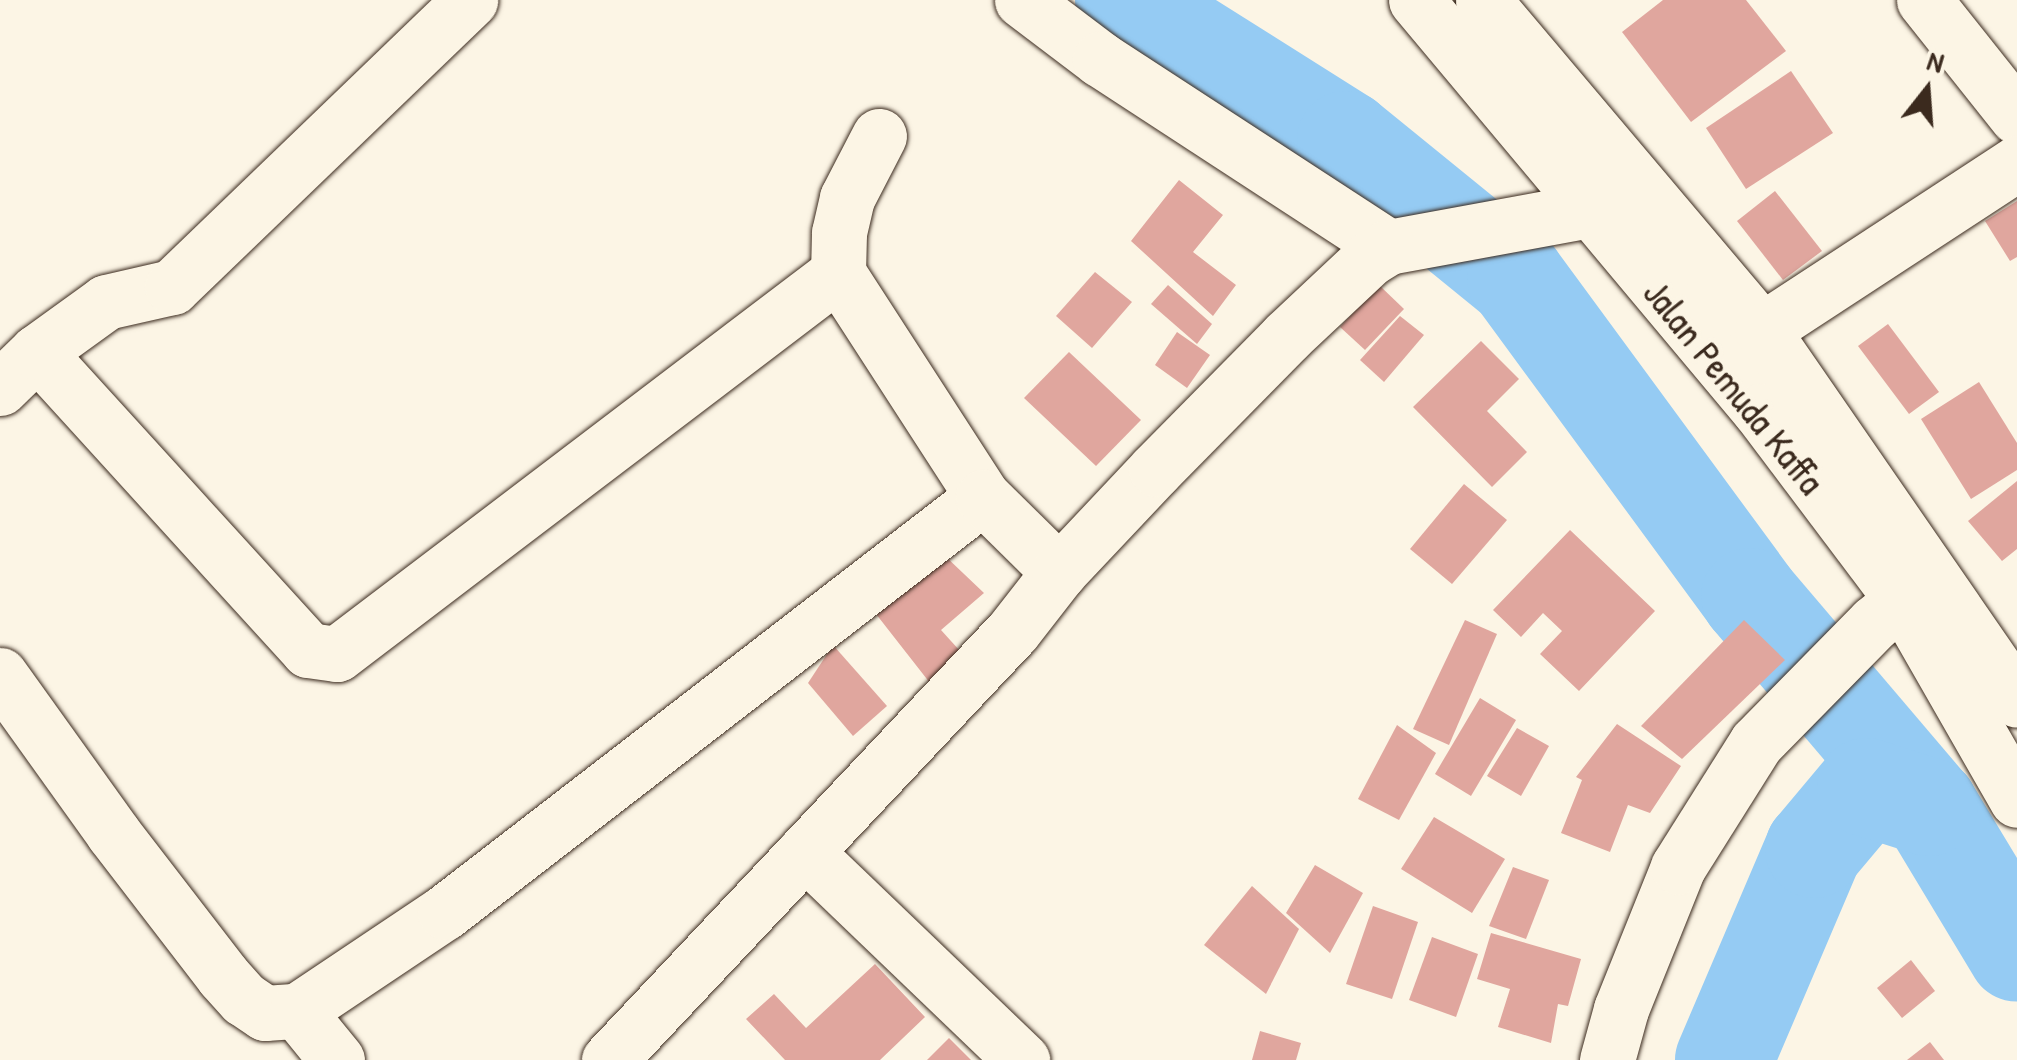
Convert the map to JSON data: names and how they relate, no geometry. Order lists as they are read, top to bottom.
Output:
{
  "streets": {
    "main road": ["Jalan Pemuda Kaffa"]
  },
  "north": "top"
}
